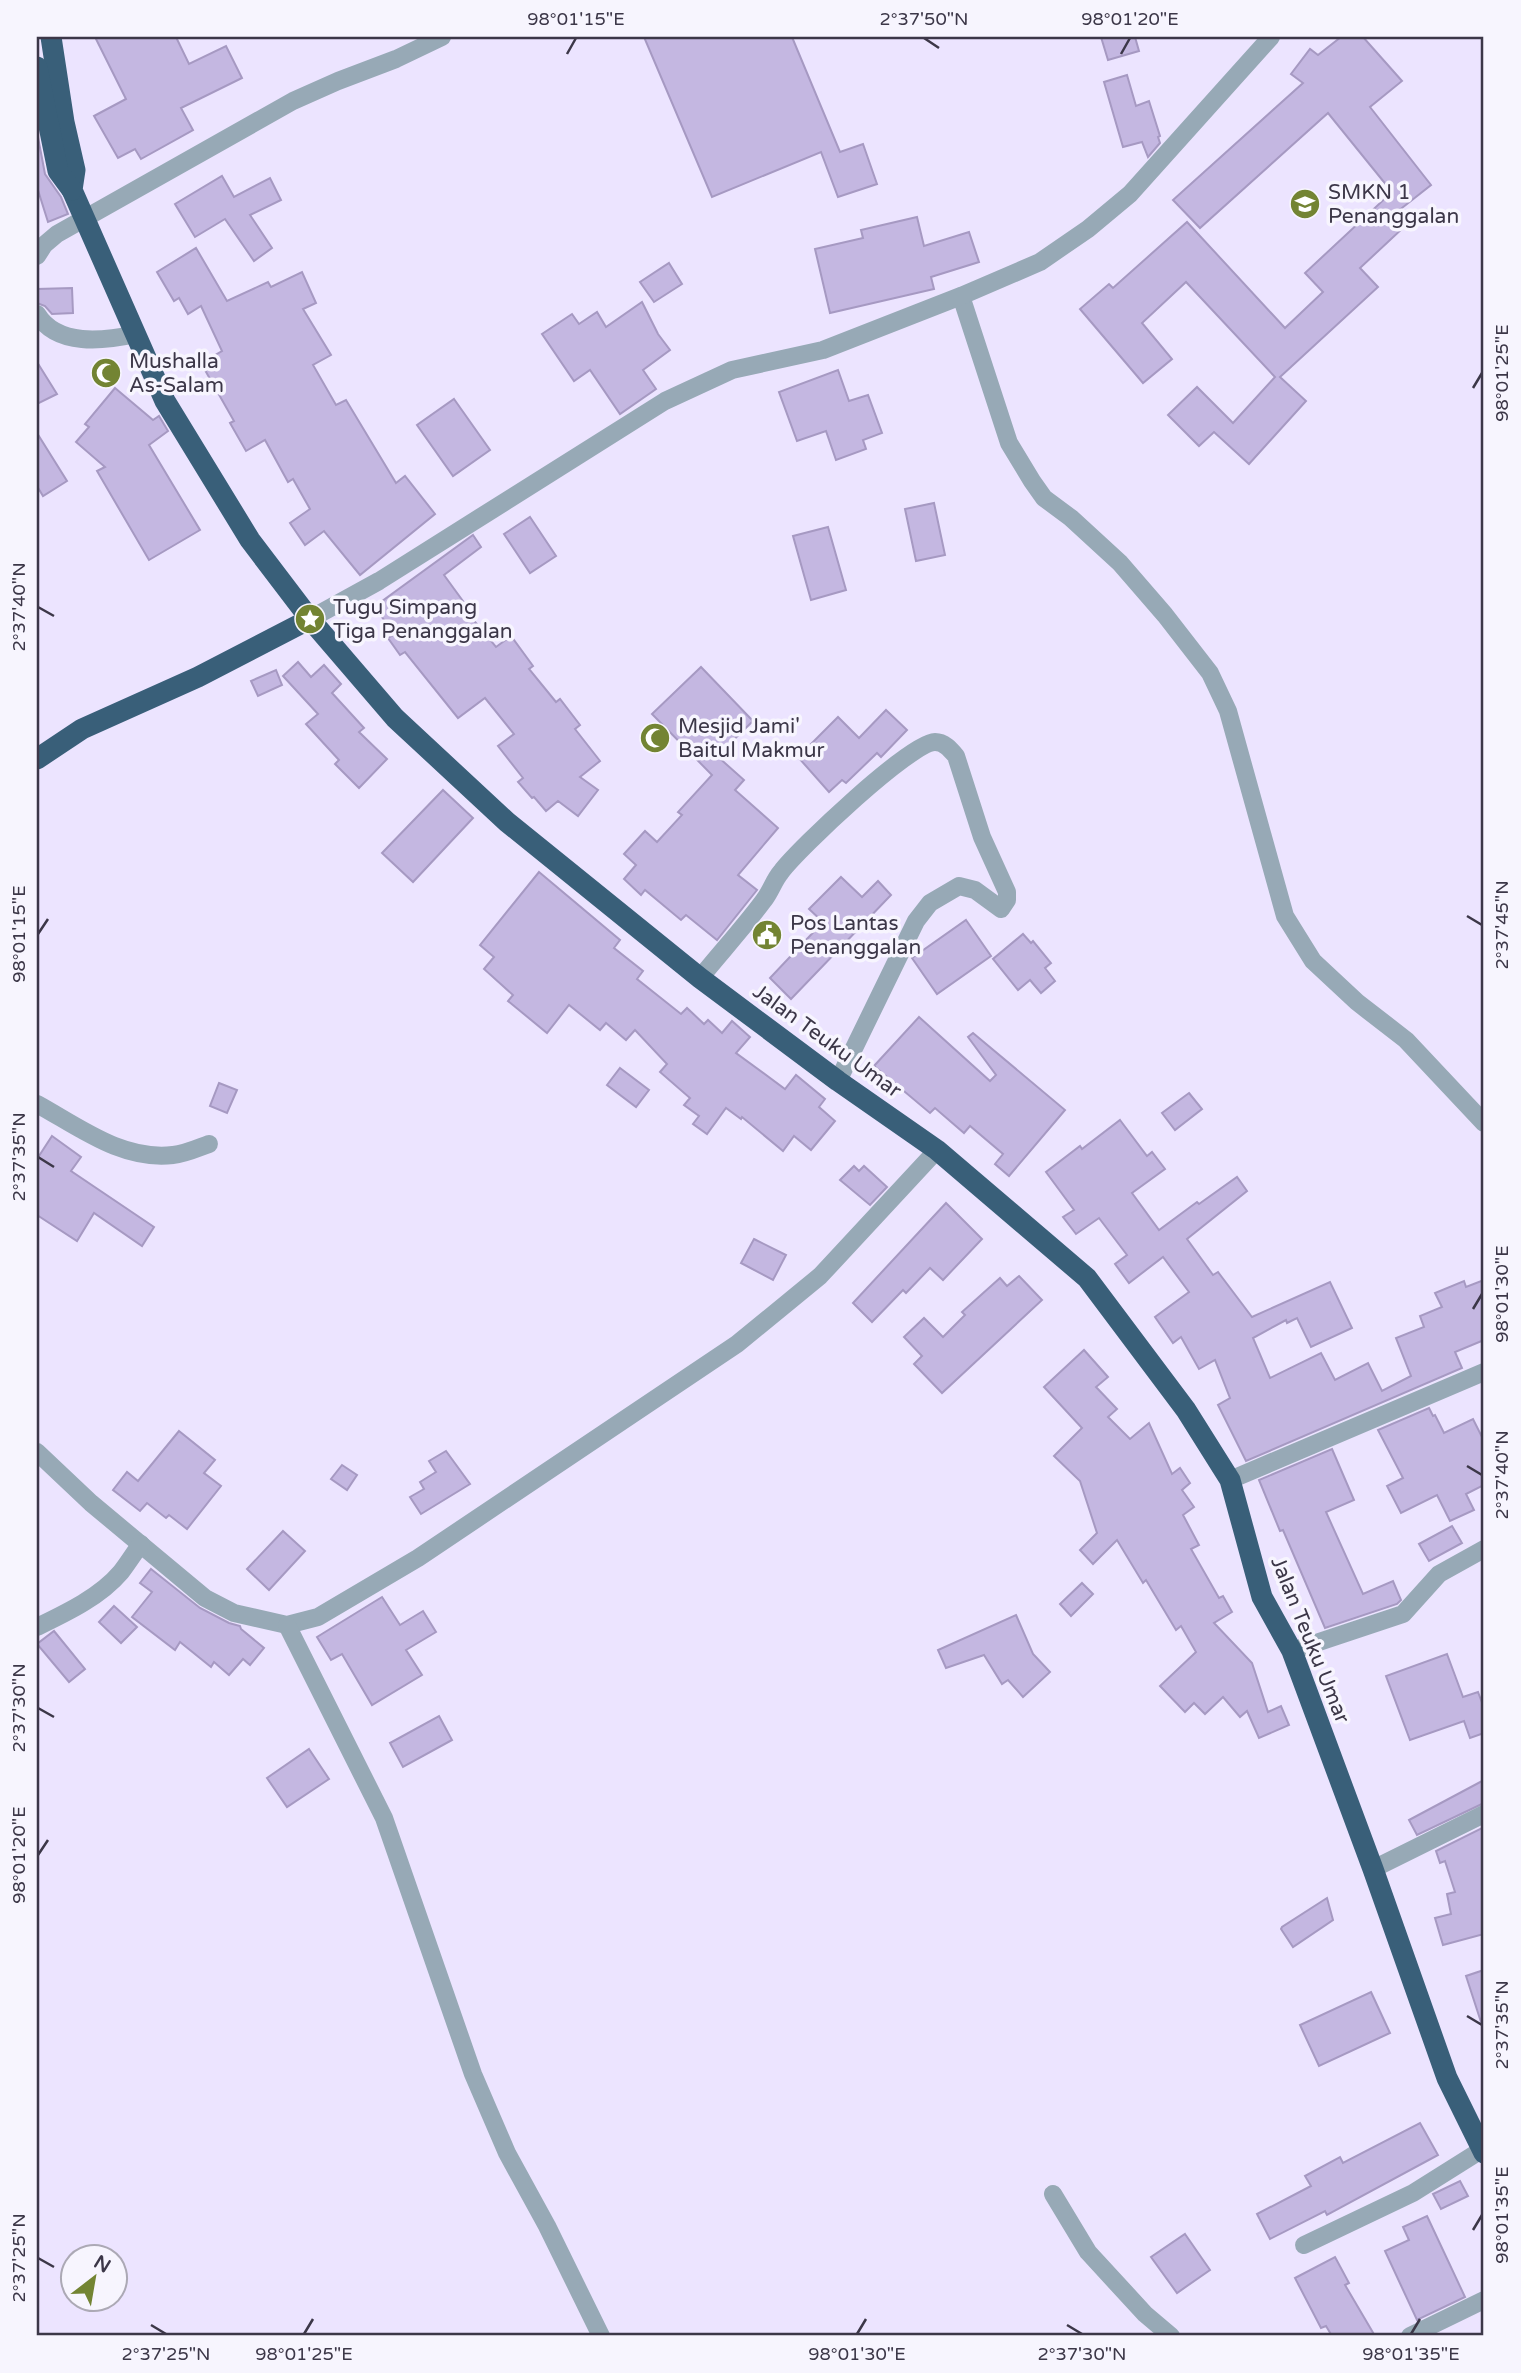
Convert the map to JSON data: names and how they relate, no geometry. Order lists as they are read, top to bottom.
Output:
{
  "streets": {
    "highway": ["Jalan Teuku Umar"]
  },
  "places": {
    "school or university": ["SMKN 1 Penanggalan"],
    "mosque": ["Mushalla As-Salam", "Mesjid Jami' Baitul Makmur"],
    "place": ["Tugu Simpang Tiga Penanggalan"],
    "public building": ["Pos Lantas Penanggalan"]
  },
  "north": "top right",
  "coordinates": [
    "98°01'15\"E",
    "2°37'50\"N",
    "98°01'20\"E",
    "98°01'25\"E",
    "2°37'40\"N",
    "2°37'45\"N",
    "2°37'35\"N",
    "98°01'30\"E",
    "2°37'30\"N",
    "98°01'35\"E",
    "2°37'25\"N"
  ]
}
